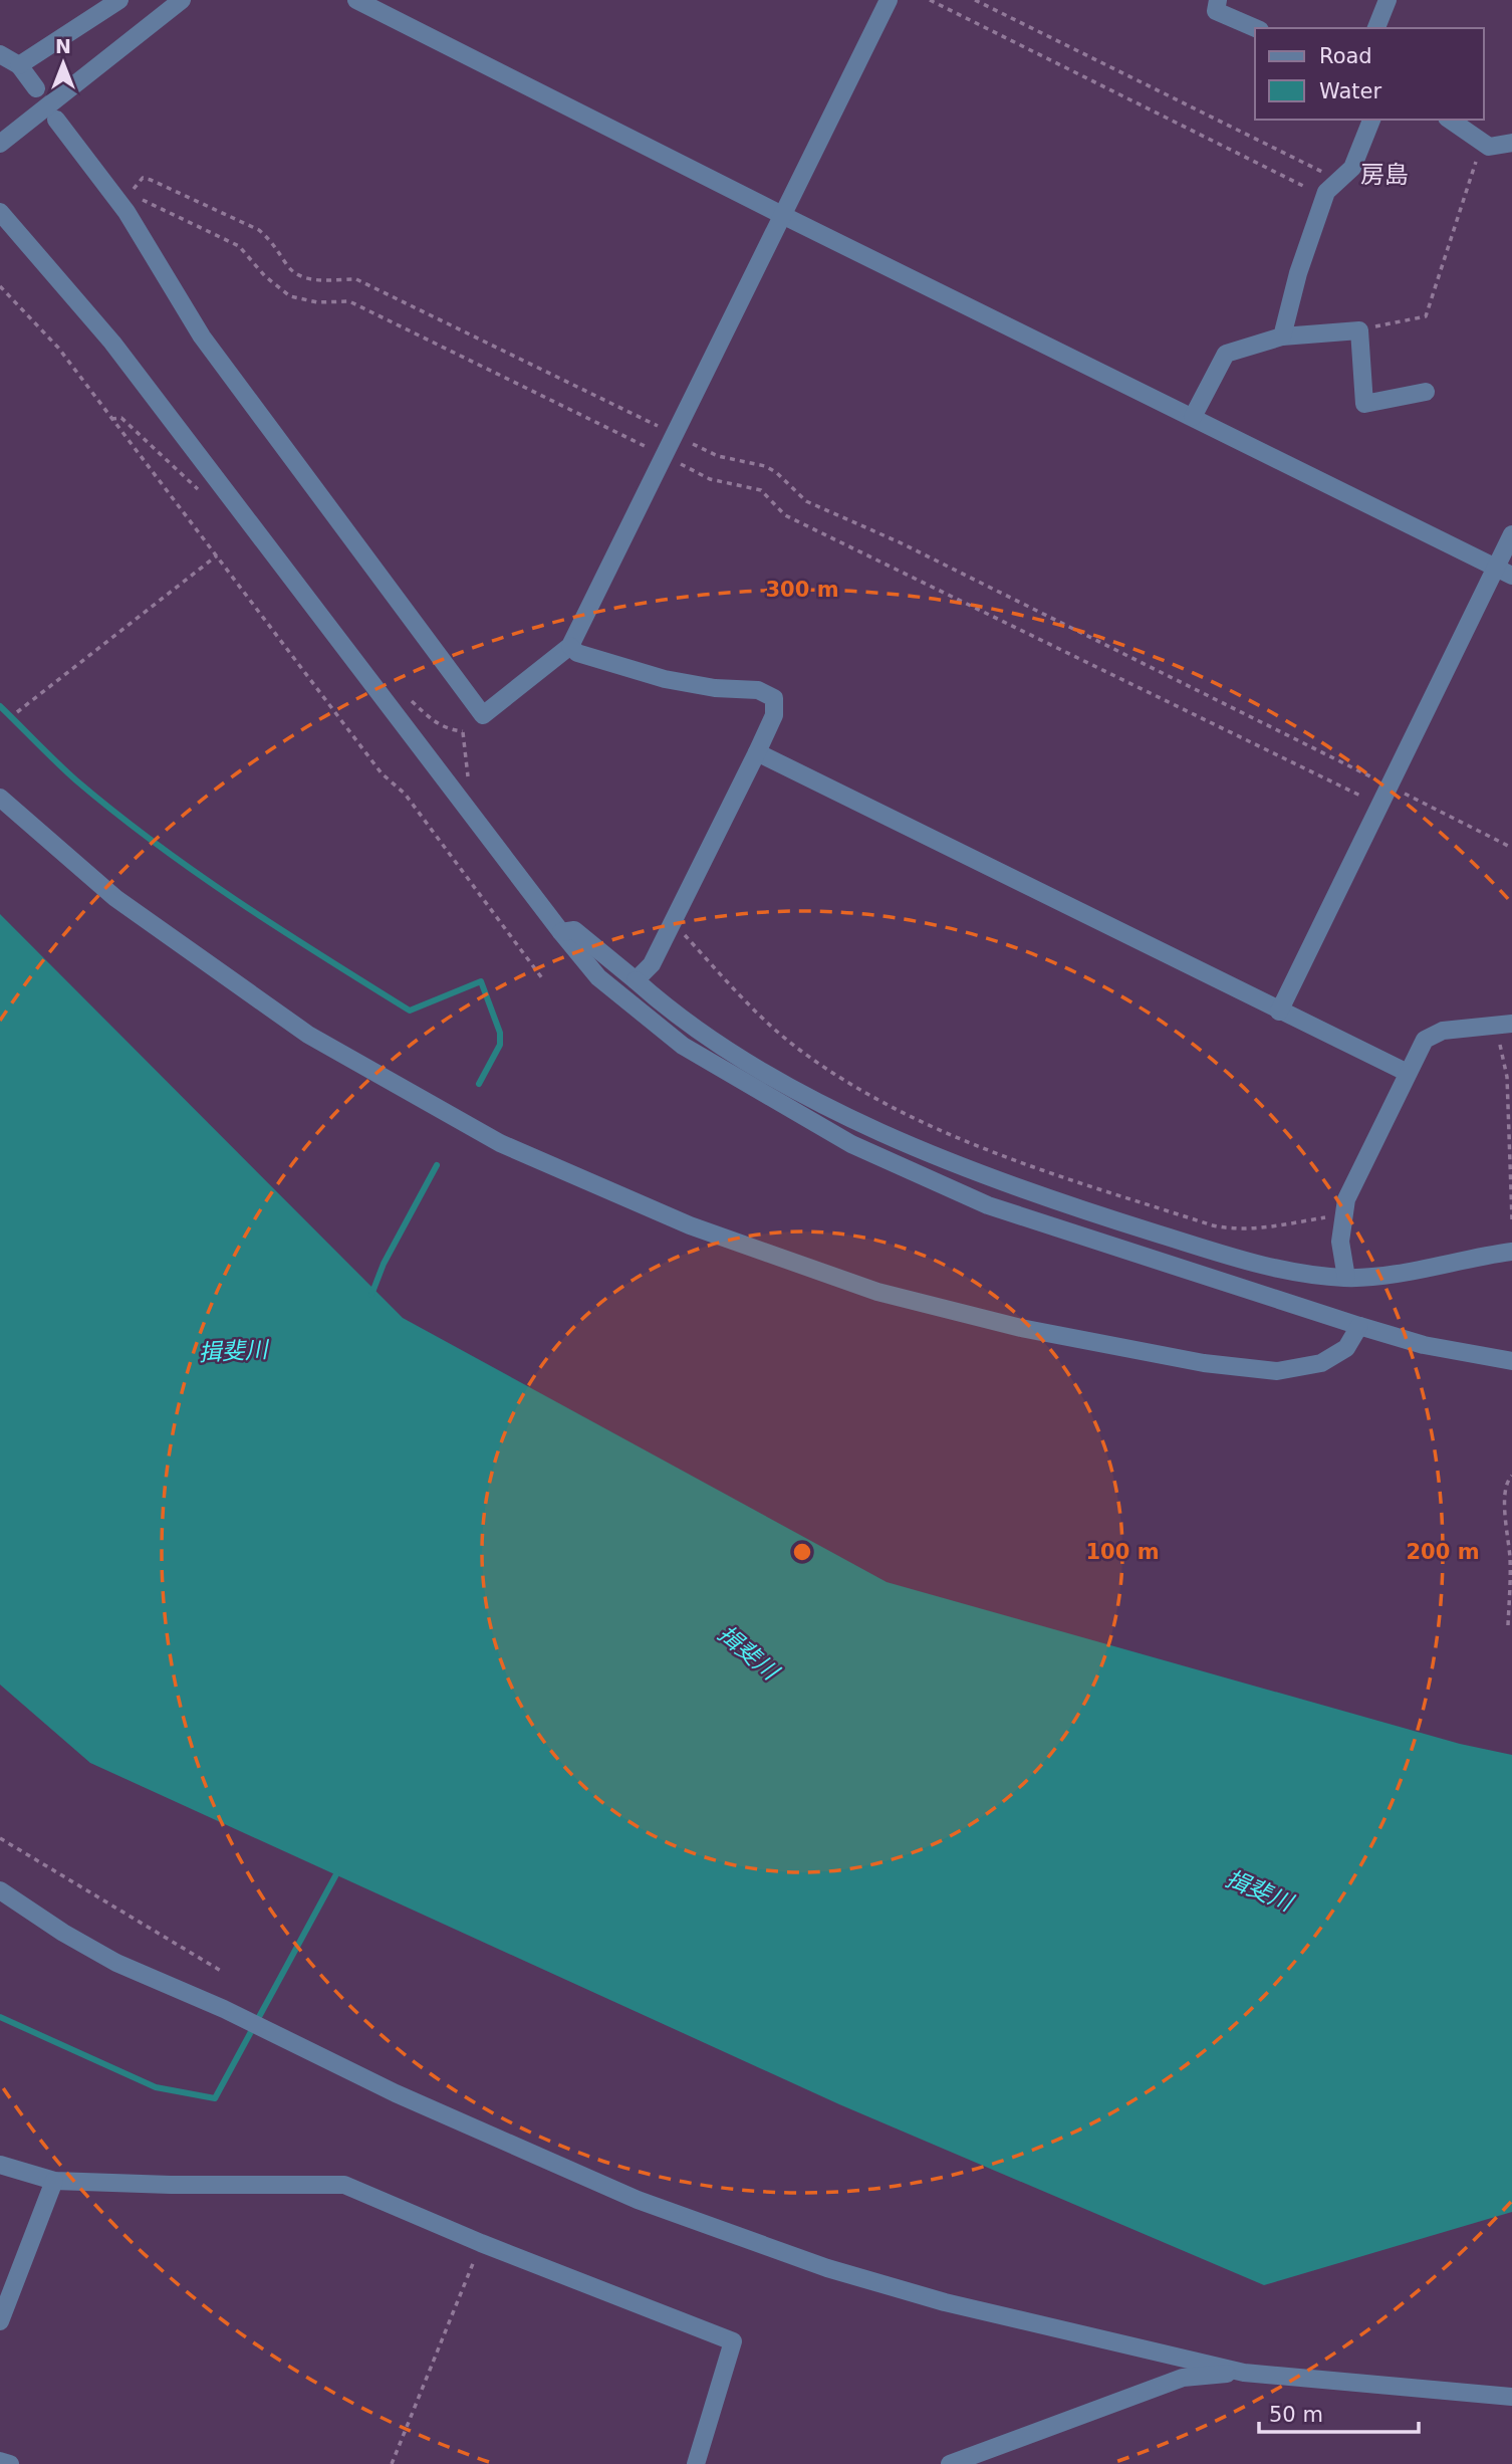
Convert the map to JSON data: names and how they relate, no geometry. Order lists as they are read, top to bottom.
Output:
{
  "districts": ["房島"],
  "water": ["揖斐川"],
  "legend": ["Road", "Water"],
  "scale_bar": "50 m",
  "north": "top",
  "rings": ["300 m", "100 m", "200 m"]
}
